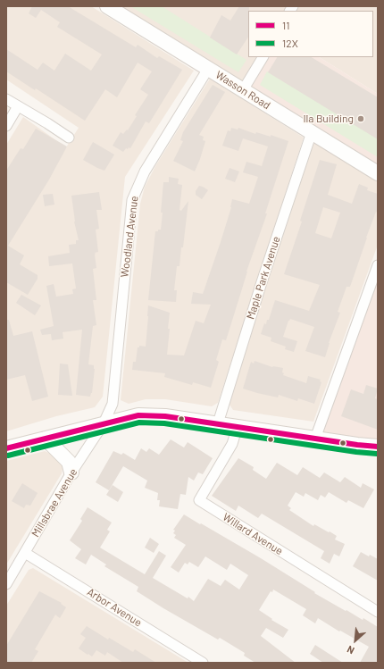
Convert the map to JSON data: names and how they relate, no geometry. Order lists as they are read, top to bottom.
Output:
{
  "streets": {
    "main road": ["Wasson Road"],
    "street": [
      "Woodland Avenue",
      "Maple Park Avenue",
      "Millsbrae Avenue",
      "Willard Avenue",
      "Arbor Avenue"
    ]
  },
  "crossings": [
    ["Wasson Road", "Woodland Avenue"],
    ["Wasson Road", "Maple Park Avenue"],
    ["Woodland Avenue", "Millsbrae Avenue"],
    ["Millsbrae Avenue", "Arbor Avenue"]
  ],
  "places": ["Ila Building"],
  "lines": ["transit line 11", "transit line 12X"],
  "legend": ["11", "12X"],
  "north": "bottom left"
}
